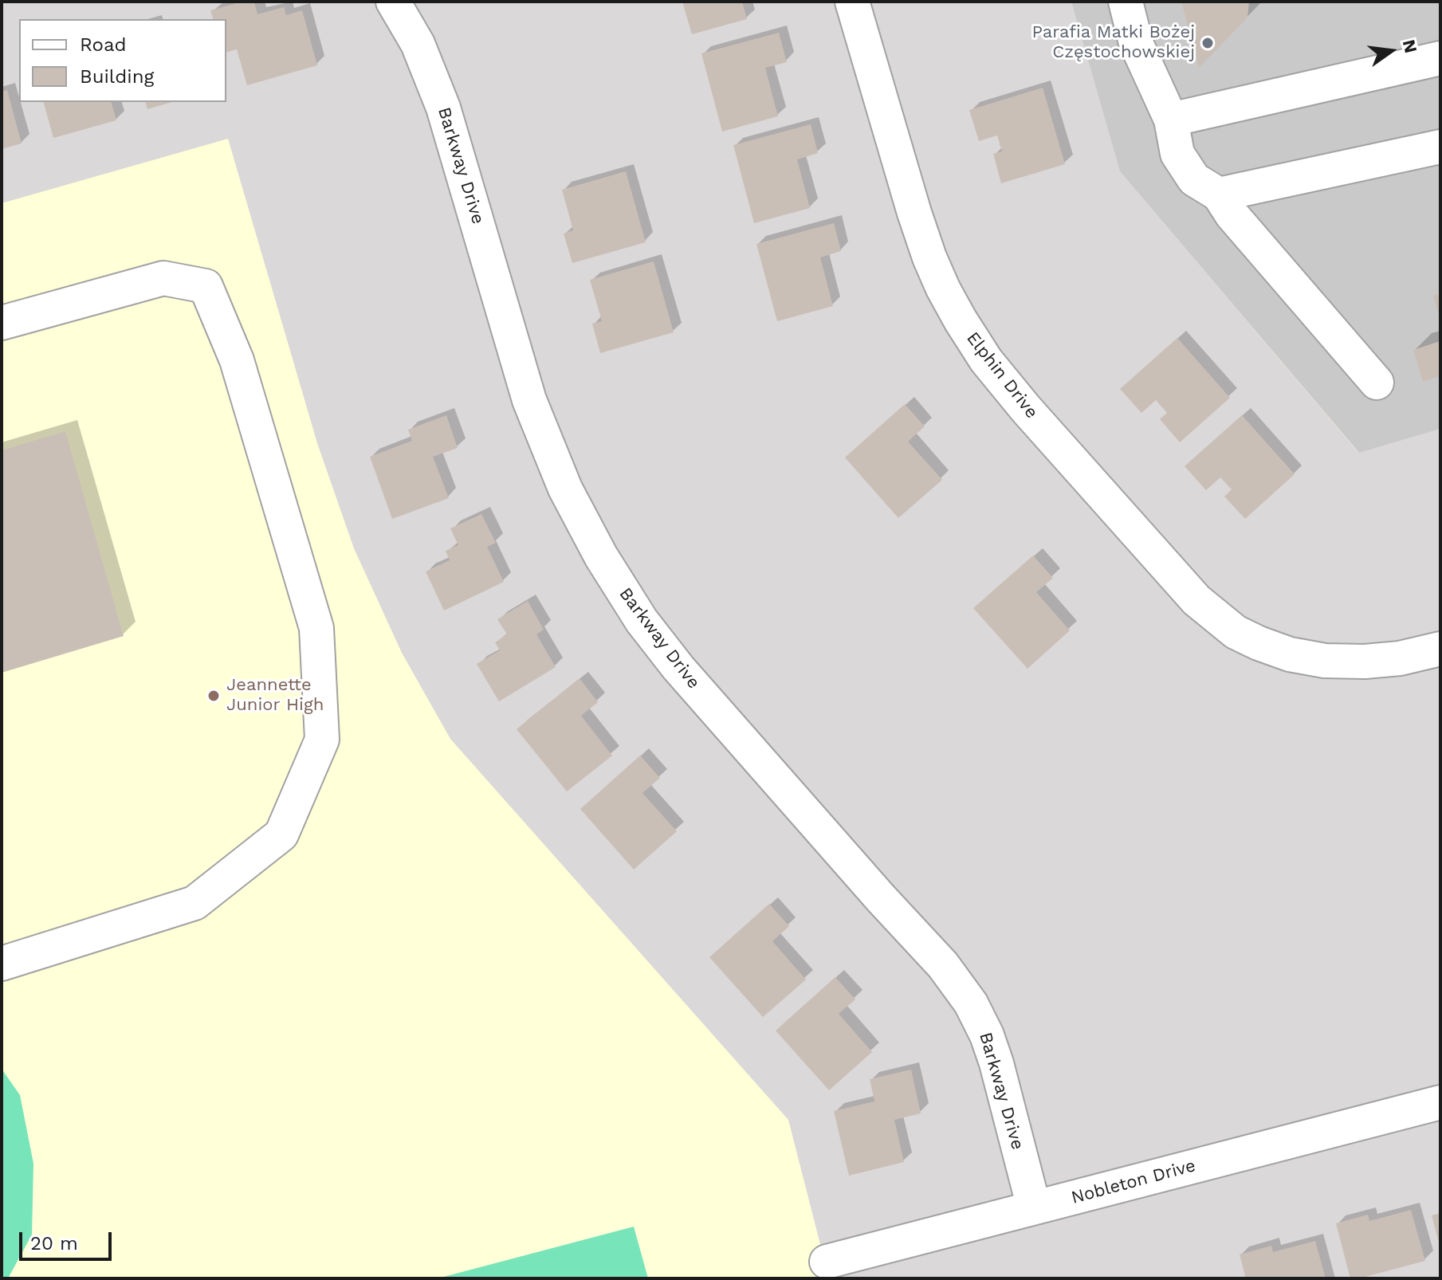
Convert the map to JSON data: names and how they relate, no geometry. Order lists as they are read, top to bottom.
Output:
{
  "streets": {
    "street": ["Barkway Drive", "Elphin Drive", "Nobleton Drive"]
  },
  "crossings": [
    ["Barkway Drive", "Nobleton Drive"]
  ],
  "places": ["Parafia Matki Bożej Częstochowskiej", "Jeannette Junior High"],
  "legend": ["Road", "Building"],
  "scale_bar": "20 m",
  "north": "right"
}
